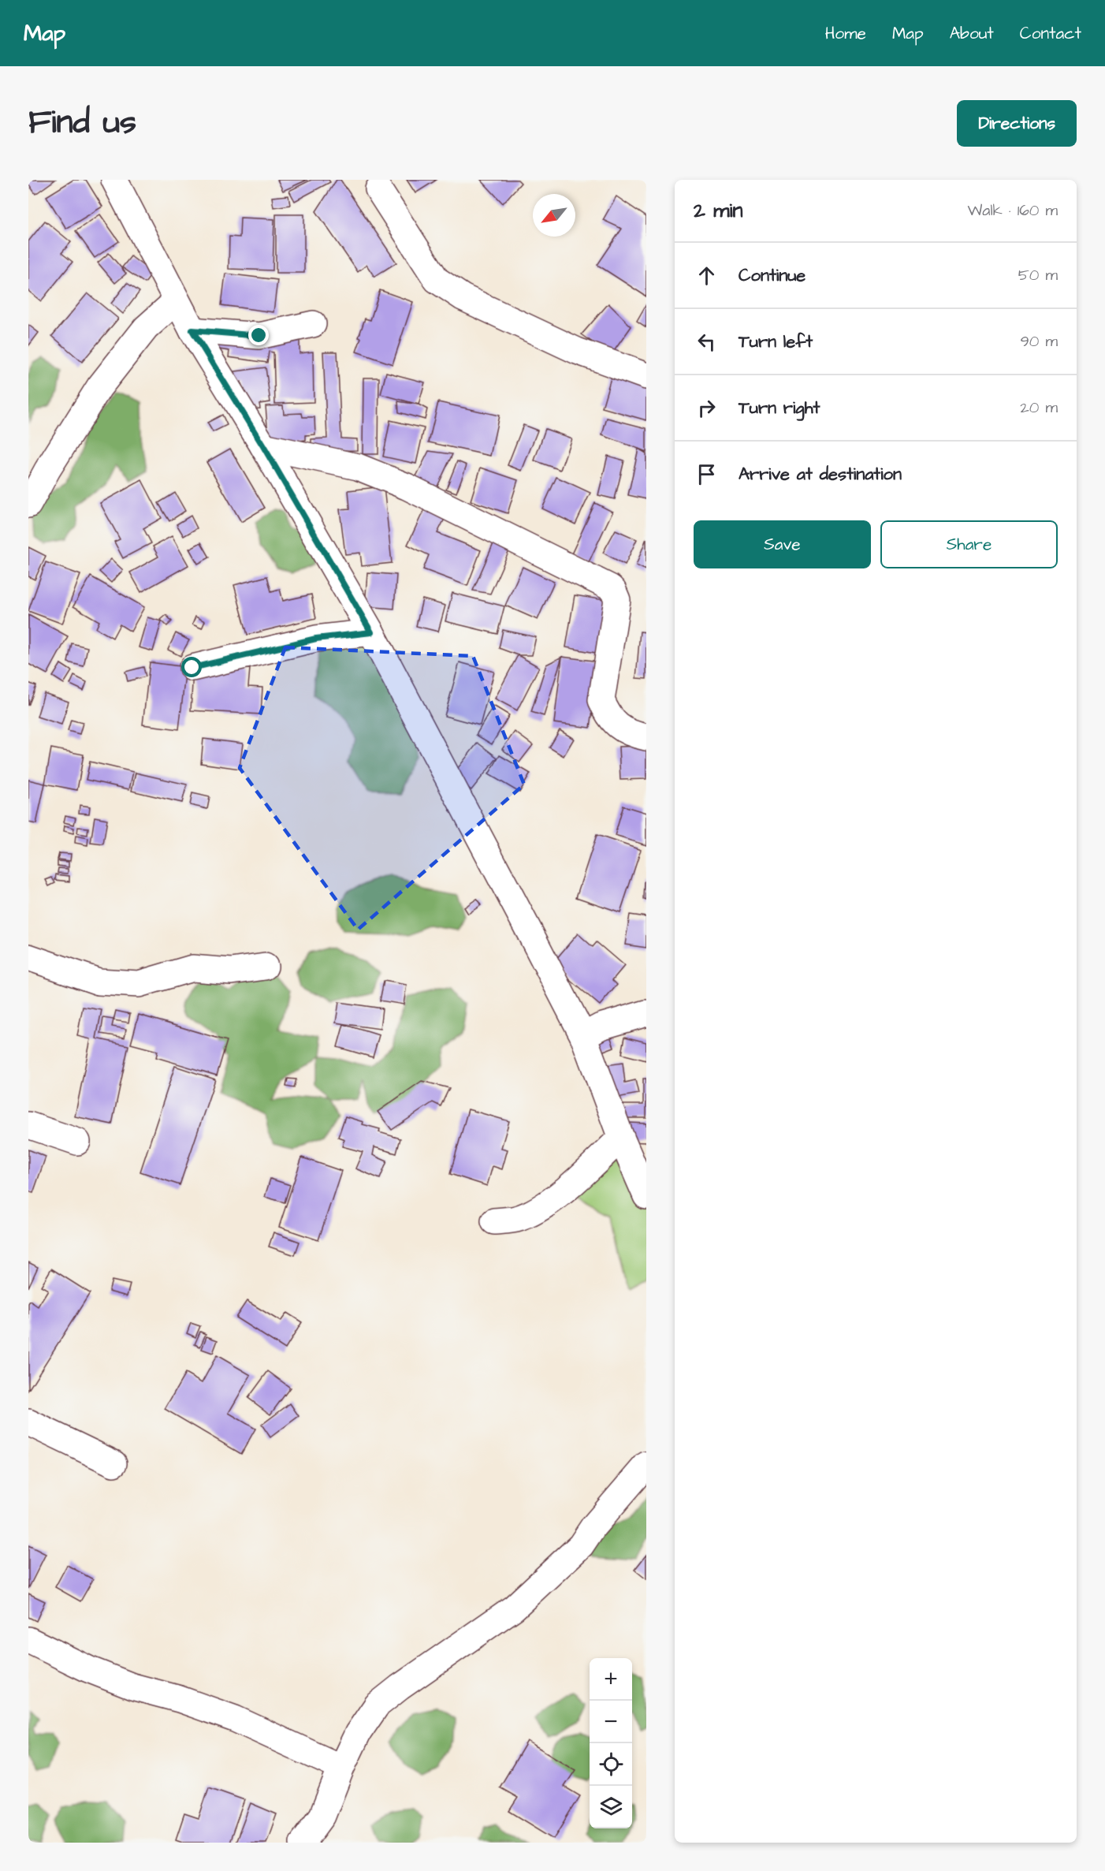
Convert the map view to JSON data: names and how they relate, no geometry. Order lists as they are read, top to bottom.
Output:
{
  "north": "bottom left",
  "page": {
    "header": "Map",
    "nav": [
      "Home",
      "Map",
      "About",
      "Contact"
    ],
    "title": "Find us",
    "buttons": [
      "Directions",
      ["Save", "Share"]
    ],
    "heading": ["2 min", "Walk · 160 m"],
    "list": [
      ["Continue", "50 m"],
      ["Turn left", "90 m"],
      ["Turn right", "20 m"],
      "Arrive at destination"
    ],
    "map_buttons": ["+", "−"]
  }
}
